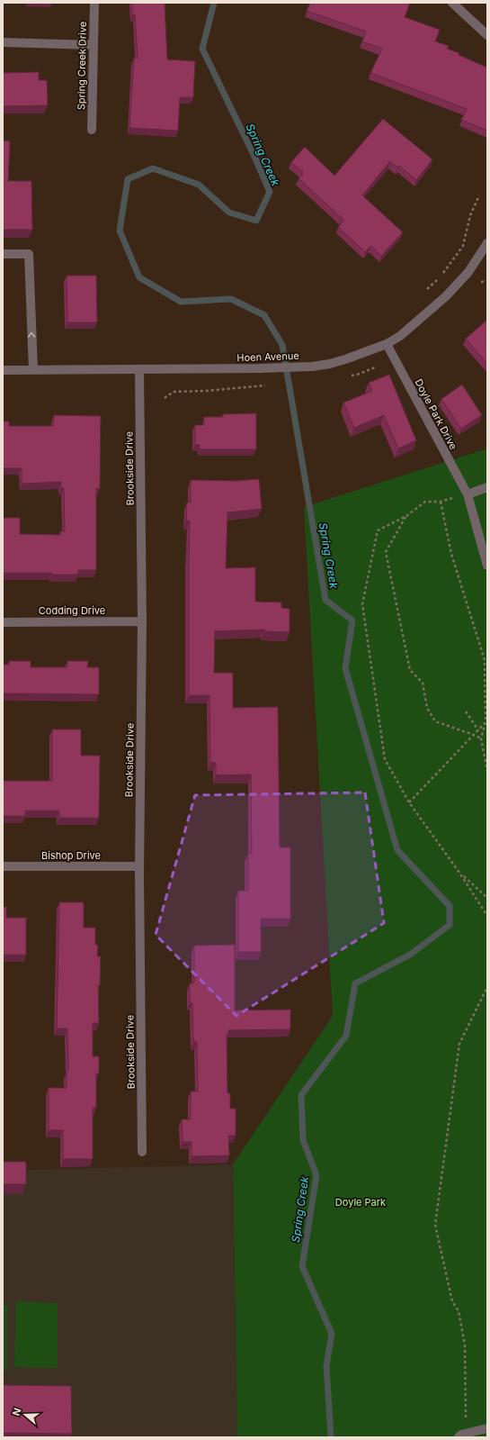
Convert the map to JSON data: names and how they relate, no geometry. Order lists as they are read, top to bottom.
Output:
{
  "streets": {
    "street": [
      "Spring Creek Drive",
      "Hoen Avenue",
      "Doyle Park Drive",
      "Brookside Drive",
      "Codding Drive",
      "Bishop Drive"
    ]
  },
  "crossings": [
    ["Hoen Avenue", "Doyle Park Drive"],
    ["Hoen Avenue", "Brookside Drive"],
    ["Brookside Drive", "Codding Drive"],
    ["Brookside Drive", "Bishop Drive"]
  ],
  "water": ["Spring Creek"],
  "parks": ["Doyle Park"],
  "north": "left"
}
